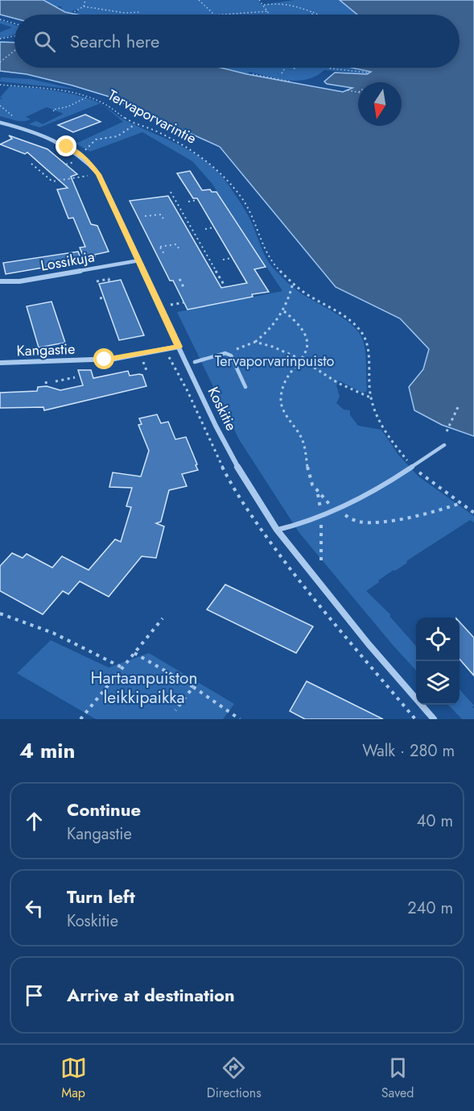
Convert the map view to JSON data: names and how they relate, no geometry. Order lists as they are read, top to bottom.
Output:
{
  "streets": {
    "street": ["Lossikuja", "Kangastie", "Koskitie"],
    "path": ["Tervaporvarintie"]
  },
  "crossings": [
    ["Lossikuja", "Koskitie"],
    ["Kangastie", "Koskitie"]
  ],
  "parks": ["Tervaporvarinpuisto", "Hartaanpuiston leikkipaikka"],
  "north": "bottom",
  "page": {
    "search": "Search here",
    "heading": ["4 min", "Walk · 280 m"],
    "list": [
      ["Continue", "Kangastie", "40 m"],
      ["Turn left", "Koskitie", "240 m"],
      "Arrive at destination"
    ],
    "nav": ["Map", "Directions", "Saved"]
  }
}
